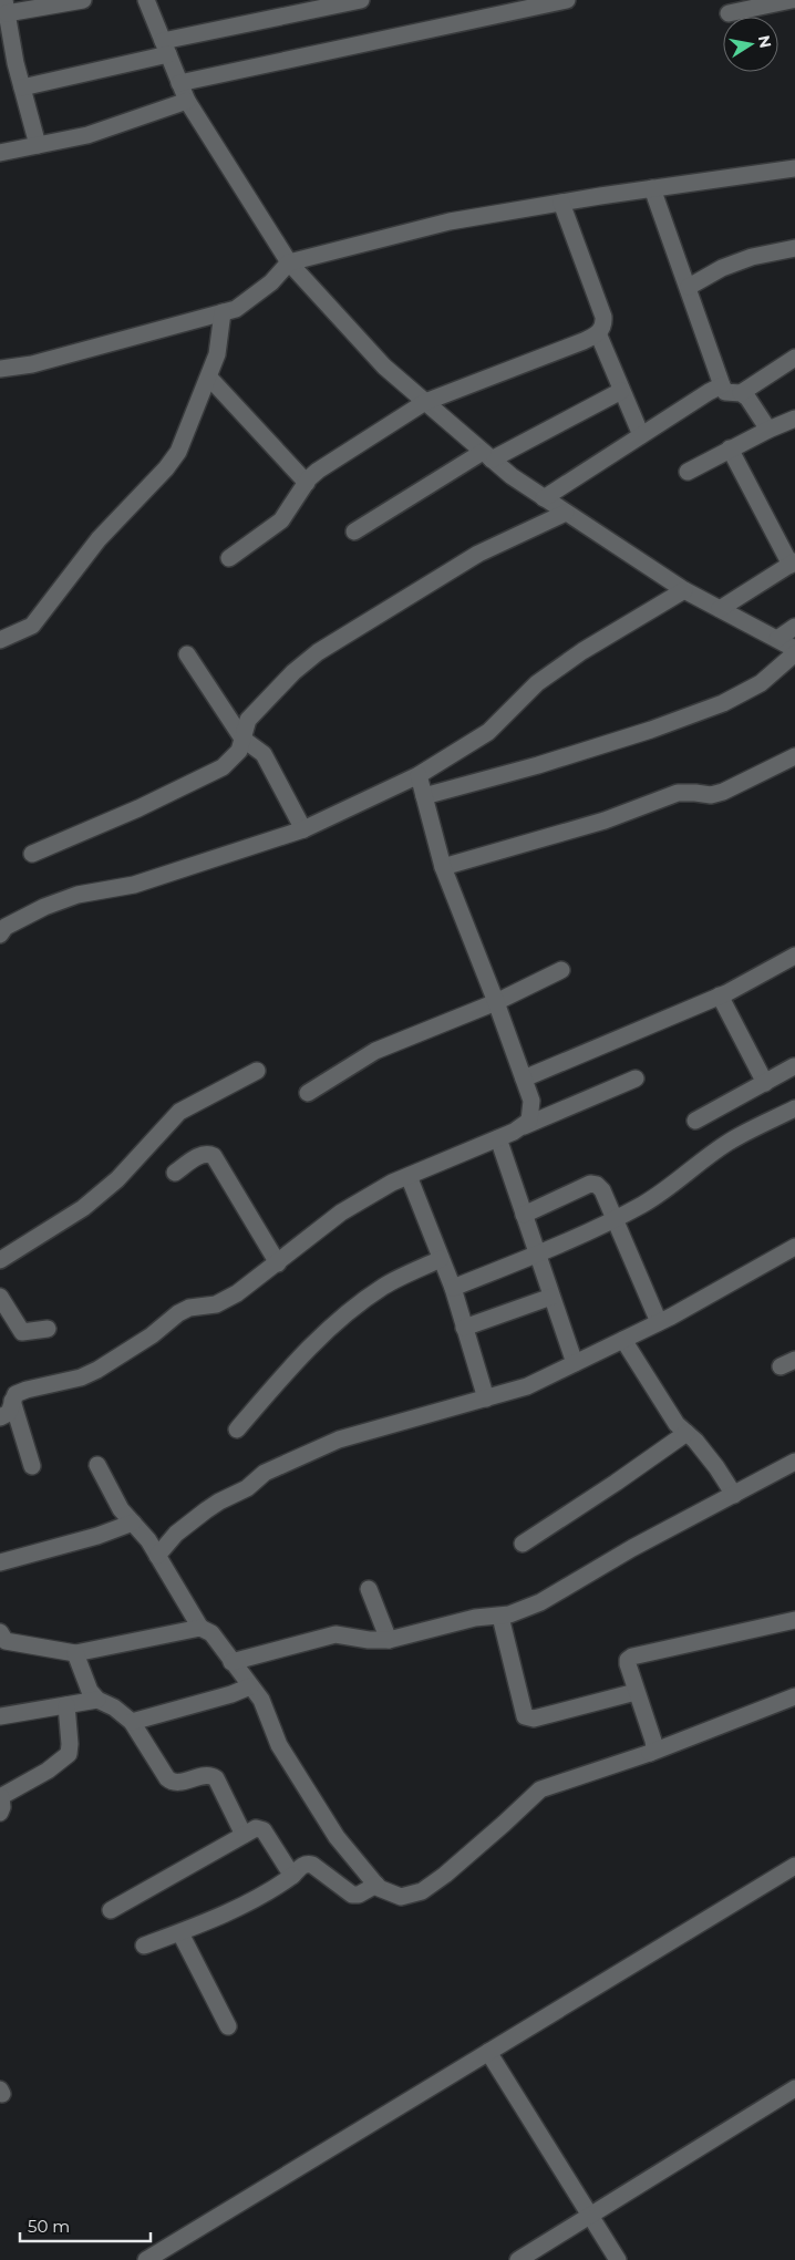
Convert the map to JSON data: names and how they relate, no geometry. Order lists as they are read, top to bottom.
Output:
{
  "scale_bar": "50 m",
  "north": "right"
}
